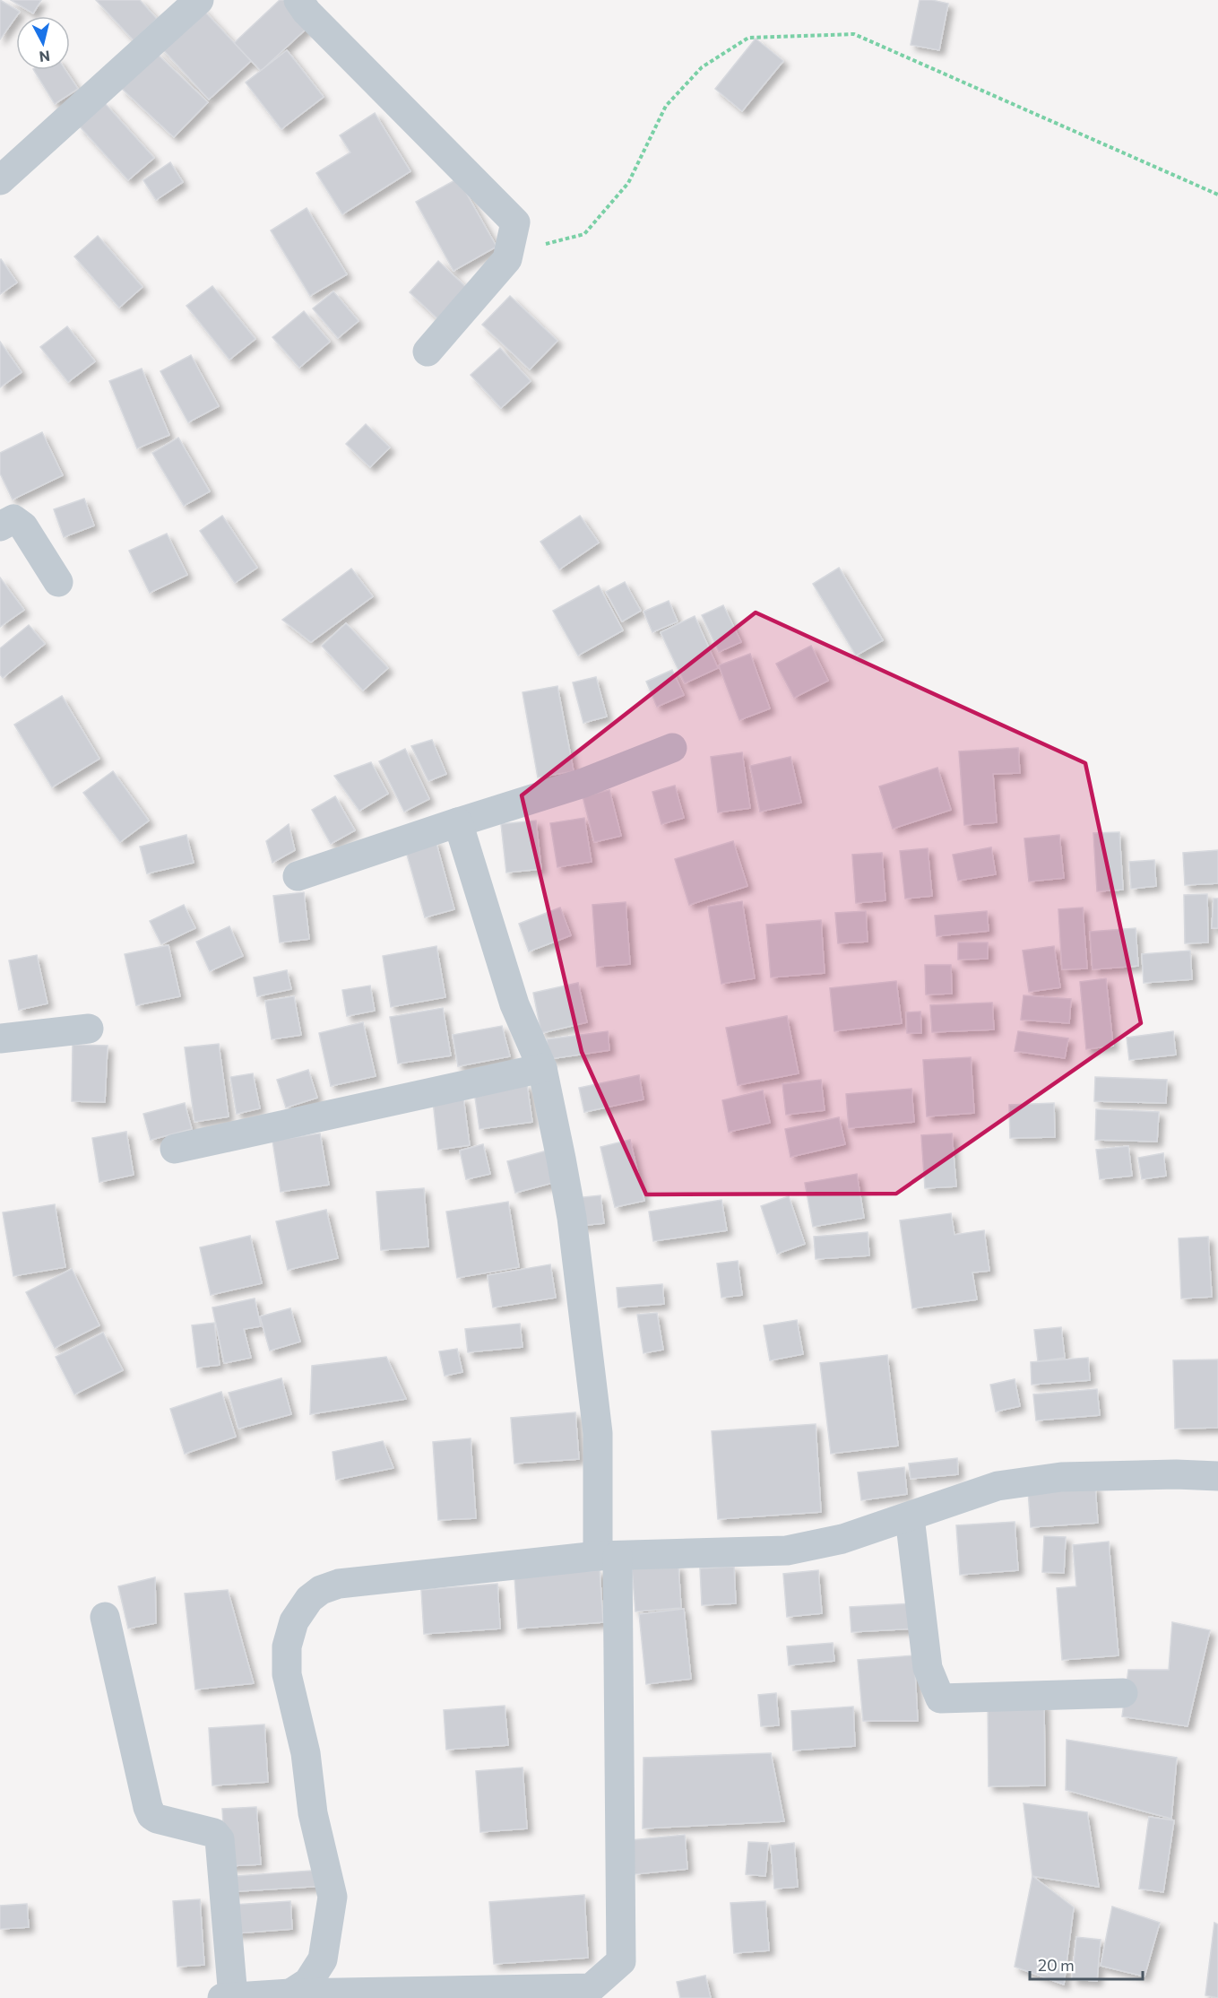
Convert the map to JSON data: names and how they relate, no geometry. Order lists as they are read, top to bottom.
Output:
{
  "scale_bar": "20 m",
  "north": "bottom"
}
